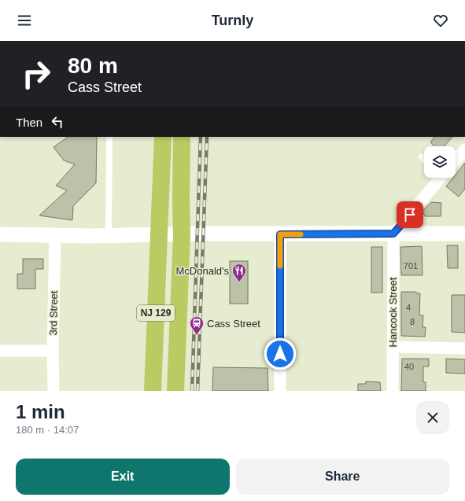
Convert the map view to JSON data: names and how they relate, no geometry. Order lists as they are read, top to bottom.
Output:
{
  "streets": {
    "highway": ["NJ 129"],
    "street": ["Hancock Street", "3rd Street"]
  },
  "places": {
    "restaurant": ["McDonald's"],
    "station": ["Cass Street"]
  },
  "house_numbers": [
    "701",
    "4",
    "8",
    "40"
  ],
  "page": {
    "header": "Turnly",
    "turn": ["80 m", "Cass Street"],
    "then": "Then",
    "heading": ["1 min", "180 m · 14:07"],
    "buttons": ["Exit", "Share"]
  }
}
